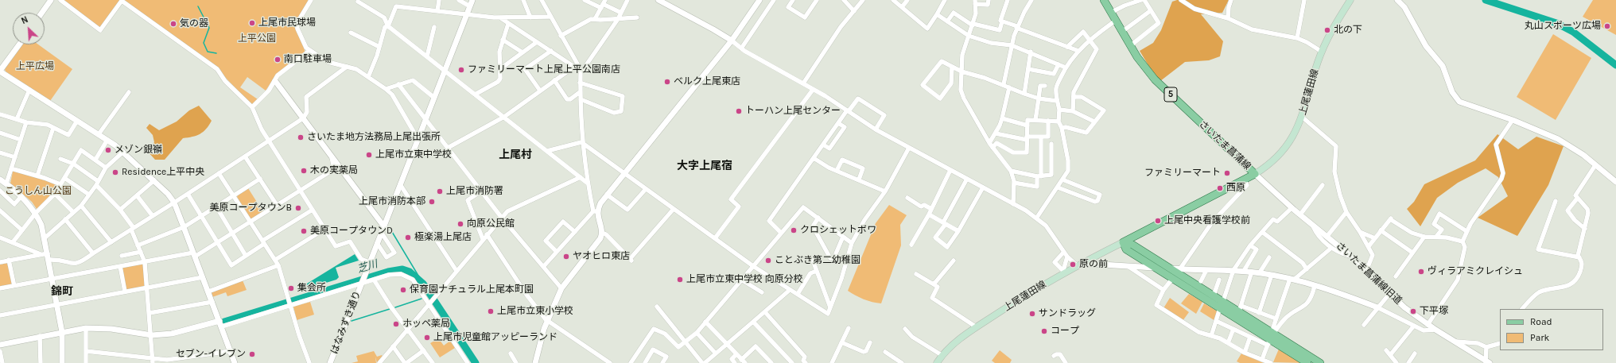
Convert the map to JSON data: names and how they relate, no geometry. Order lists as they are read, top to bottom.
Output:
{
  "streets": {
    "main road": ["上尾蓮田線", "5", "さいたま菖蒲線"],
    "street": ["さいたま菖蒲線旧道", "はなみずき通り"]
  },
  "crossings": [
    ["上尾蓮田線", "さいたま菖蒲線"],
    ["上尾蓮田線", "さいたま菖蒲線旧道"],
    ["さいたま菖蒲線", "さいたま菖蒲線旧道"]
  ],
  "districts": ["上尾村", "大字上尾宿", "錦町"],
  "water": ["芝川"],
  "parks": ["上平公園", "上平広場", "こうしん山公園"],
  "places": [
    "上尾市民球場",
    "気の器",
    "丸山スポーツ広場",
    "北の下",
    "南口駐車場",
    "ファミリーマート上尾上平公園南店",
    "ベルク上尾東店",
    "トーハン上尾センター",
    "さいたま地方法務局上尾出張所",
    "メゾン銀嶺",
    "上尾市立東中学校",
    "木の実薬局",
    "Residence上平中央",
    "ファミリーマート",
    "西原",
    "上尾市消防署",
    "上尾市消防本部",
    "美原コープタウンB",
    "上尾中央看護学校前",
    "向原公民館",
    "クロシェットボワ",
    "美原コープタウンD",
    "極楽湯上尾店",
    "ヤオヒロ東店",
    "ことぶき第二幼稚園",
    "原の前",
    "ヴィラアミクレイシュ",
    "上尾市立東中学校 向原分校",
    "集会所",
    "保育園ナチュラル上尾本町園",
    "上尾市立東小学校",
    "下平塚",
    "サンドラッグ",
    "ホッペ薬局",
    "コープ",
    "上尾市児童館アッピーランド",
    "セブン-イレブン"
  ],
  "legend": ["Road", "Park"],
  "north": "top left"
}
